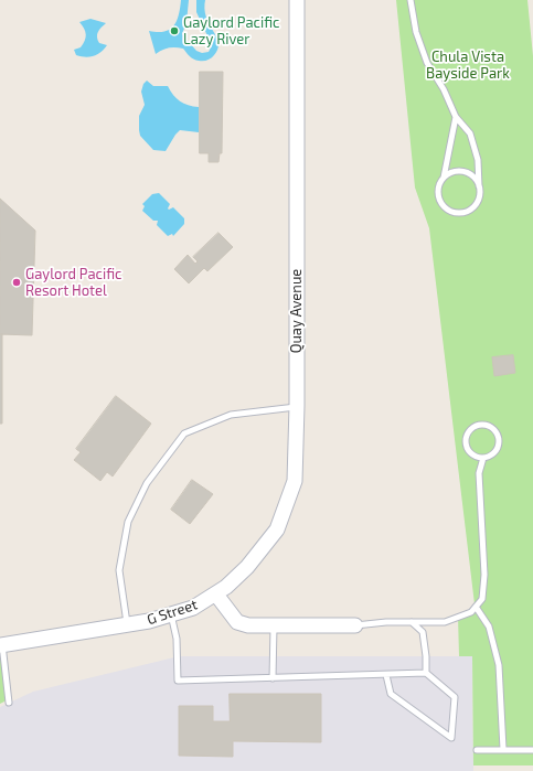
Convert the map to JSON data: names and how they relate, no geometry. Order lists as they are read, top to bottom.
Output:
{
  "streets": {
    "street": ["Quay Avenue", "G Street"]
  },
  "crossings": [
    ["Quay Avenue", "G Street"]
  ],
  "parks": ["Chula Vista Bayside Park"],
  "places": ["Gaylord Pacific Lazy River", "Gaylord Pacific Resort Hotel"]
}
